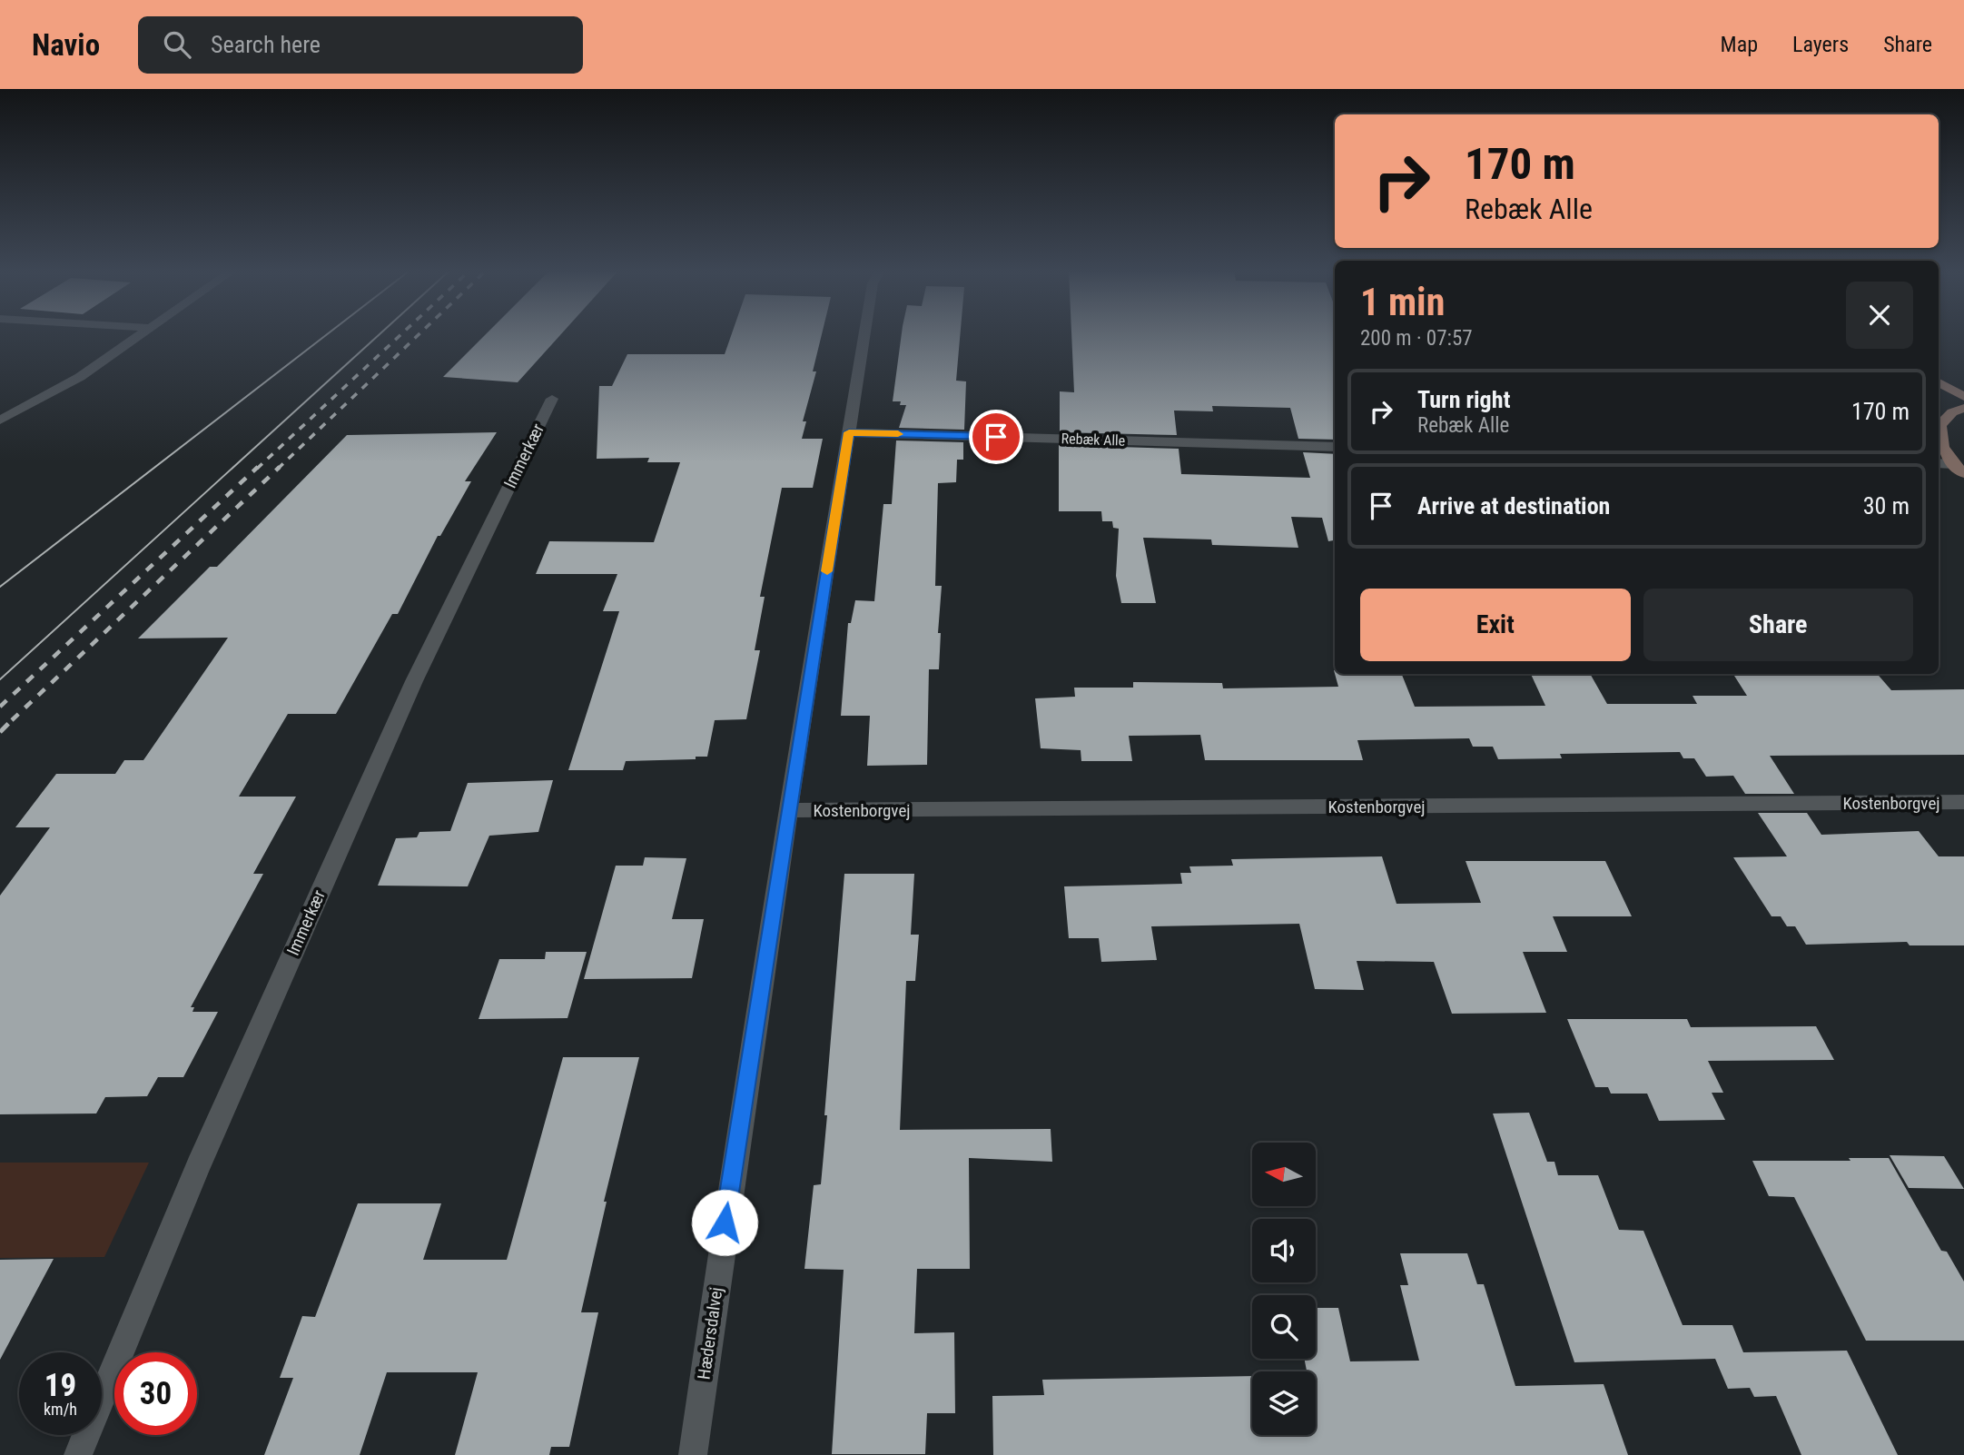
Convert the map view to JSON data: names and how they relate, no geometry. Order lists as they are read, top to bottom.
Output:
{
  "streets": {
    "street": [
      "Rebæk Alle",
      "Immerkær",
      "Kostenborgvej",
      "Hædersdalvej"
    ]
  },
  "crossings": [
    ["Rebæk Alle", "Hædersdalvej"],
    ["Kostenborgvej", "Hædersdalvej"]
  ],
  "north": "left",
  "page": {
    "header": "Navio",
    "search": "Search here",
    "nav": ["Map", "Layers", "Share"],
    "turn": ["170 m", "Rebæk Alle"],
    "heading": ["1 min", "200 m · 07:57"],
    "list": [
      {
        "name": "Turn right",
        "note": "Rebæk Alle",
        "value": "170 m"
      },
      {
        "name": "Arrive at destination",
        "value": "30 m"
      }
    ],
    "buttons": ["Exit", "Share"],
    "speed": "19 km/h",
    "limit": "30"
  }
}
